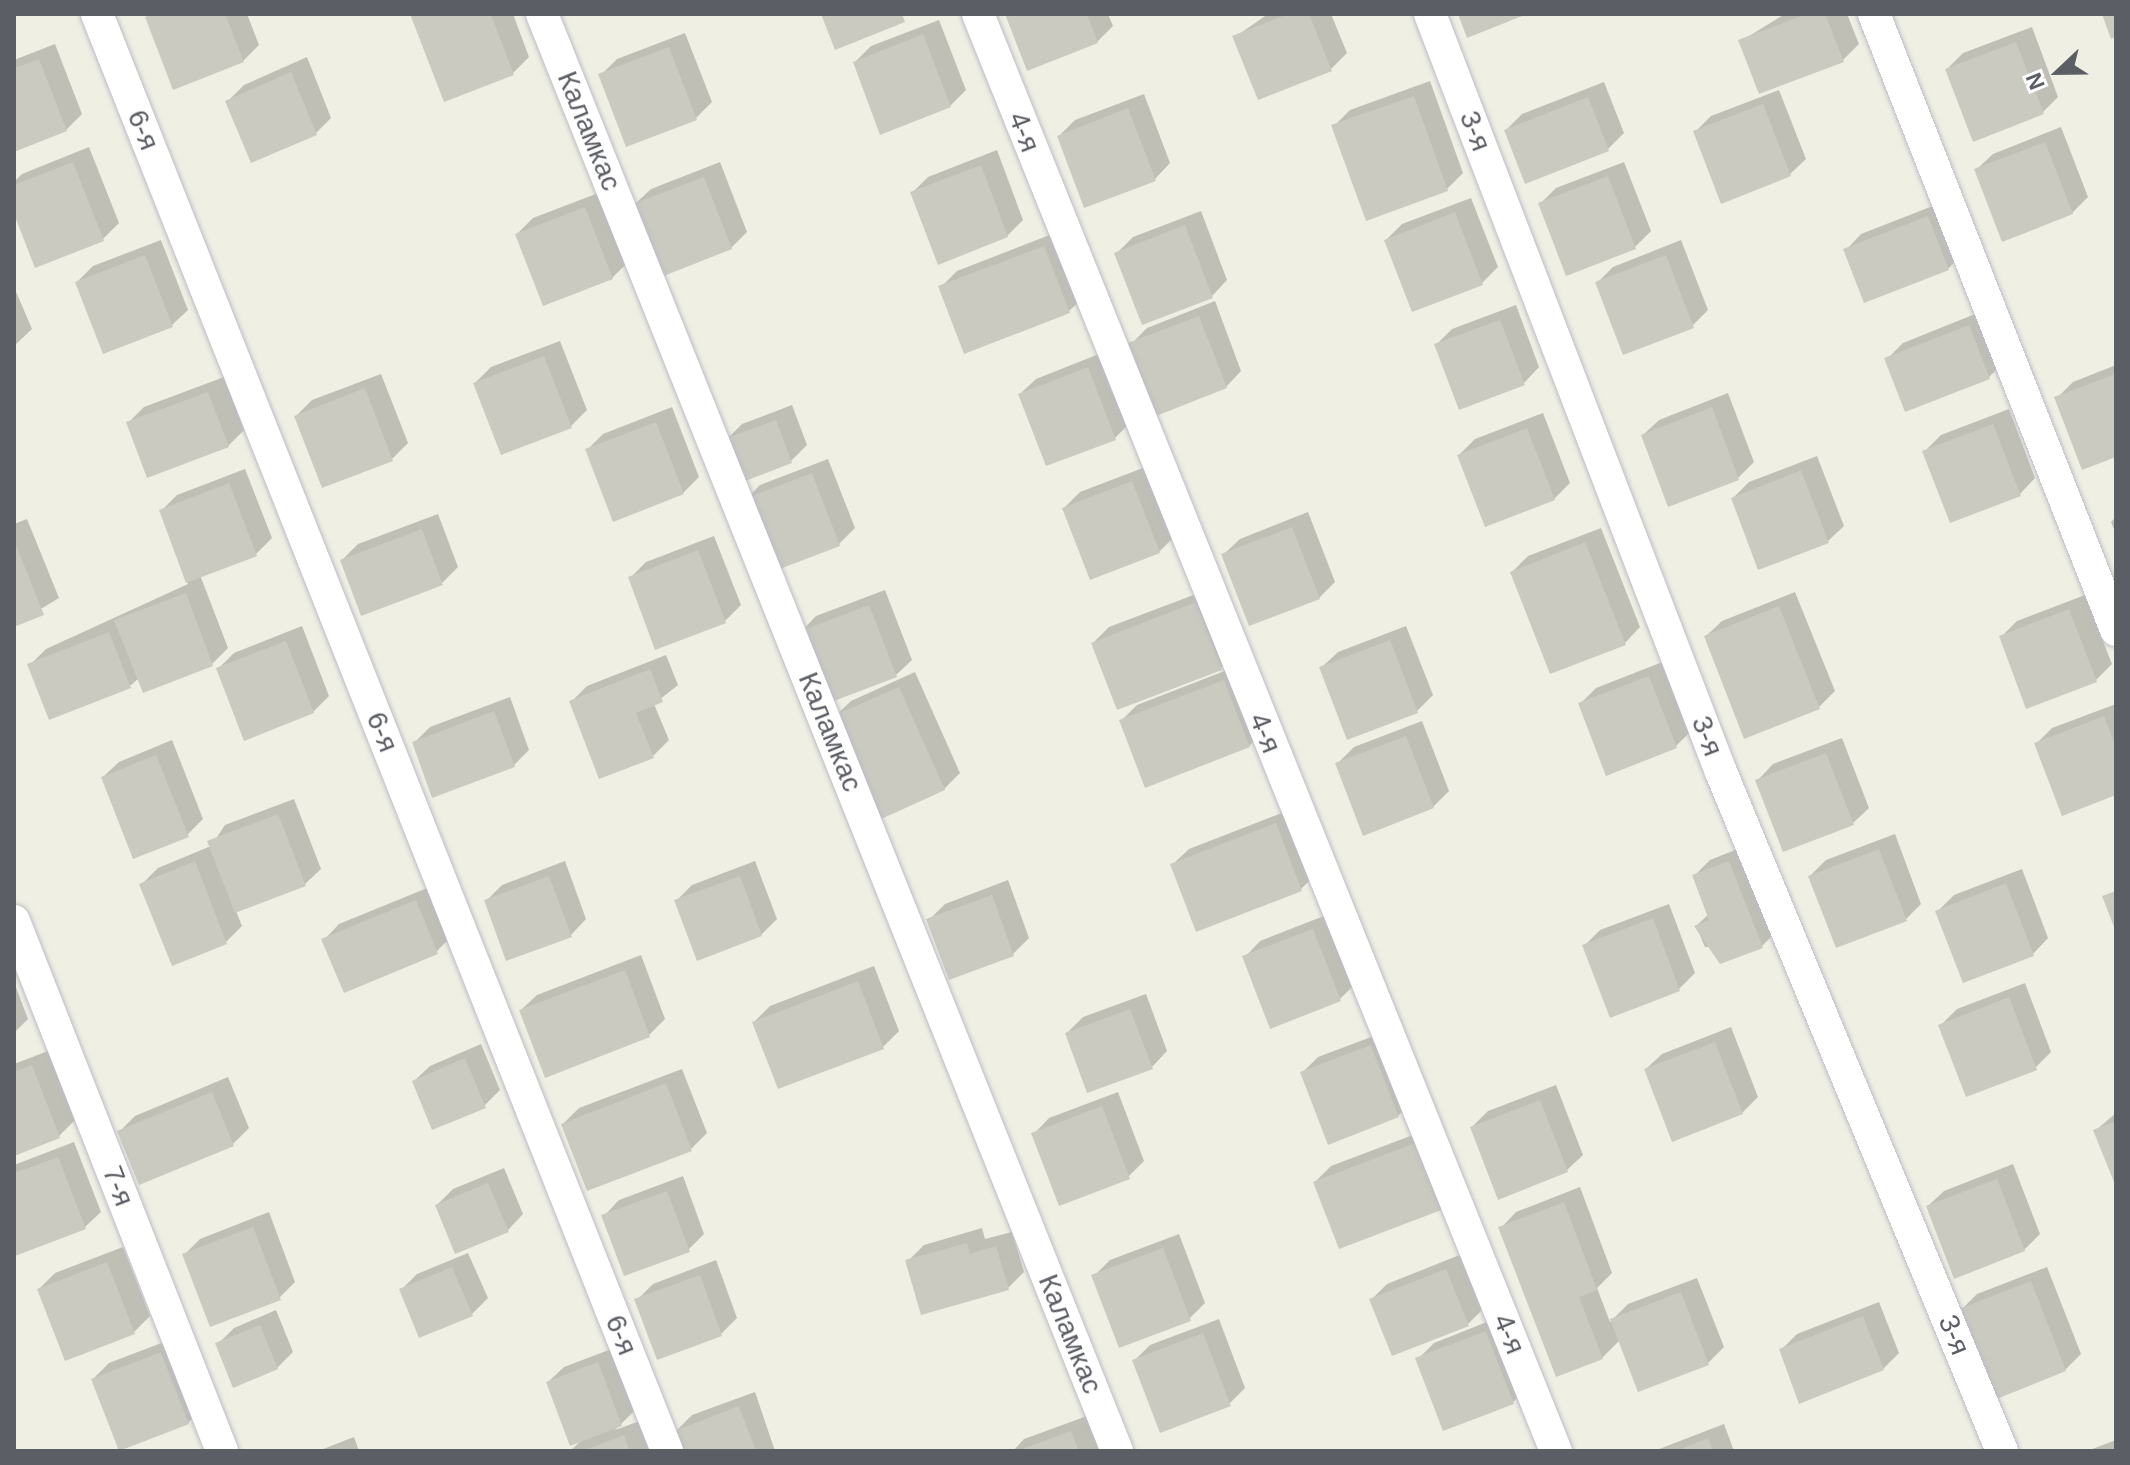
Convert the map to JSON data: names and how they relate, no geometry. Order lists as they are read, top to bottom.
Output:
{
  "streets": {
    "street": [
      "6-я",
      "Каламкас",
      "3-я",
      "4-я",
      "7-я"
    ]
  },
  "north": "left"
}
